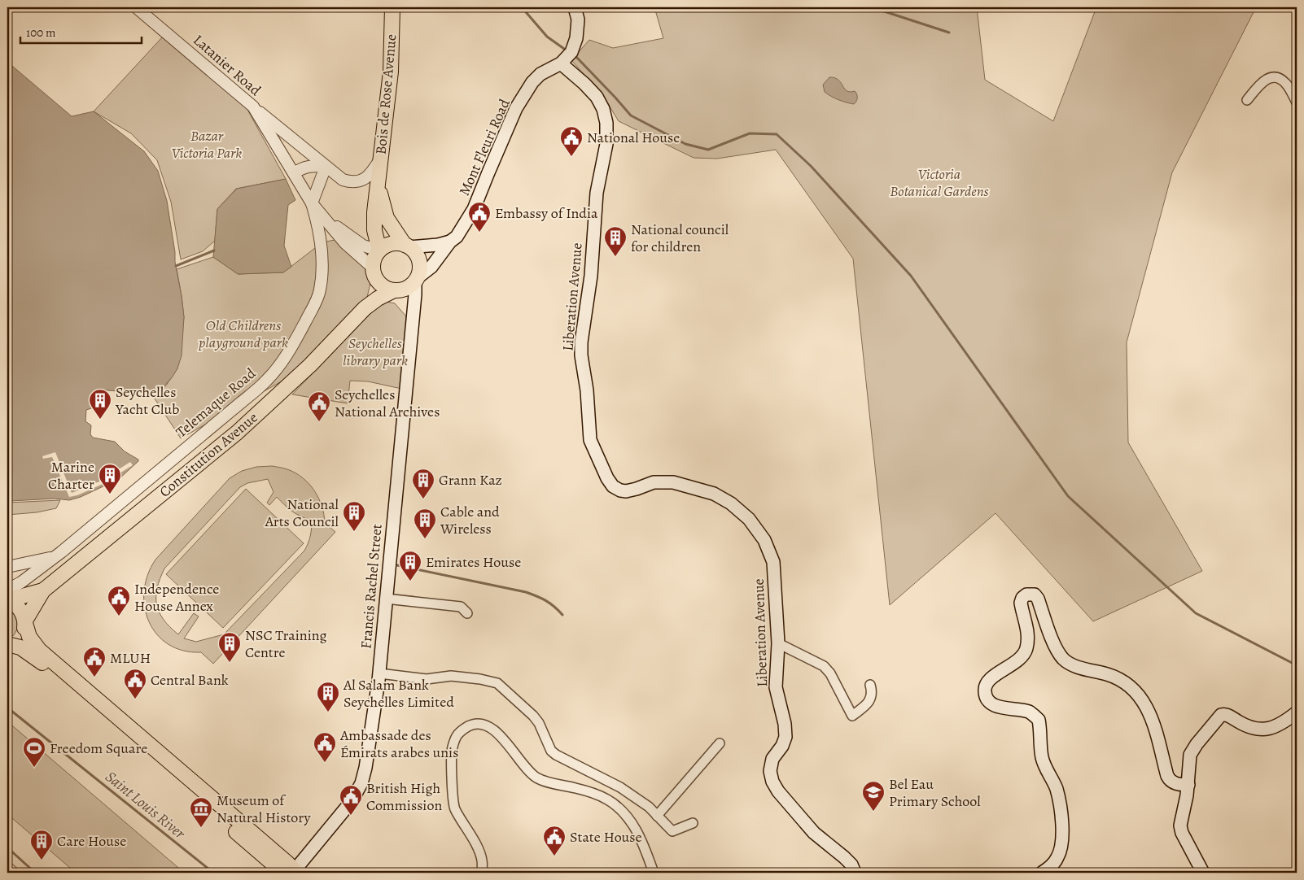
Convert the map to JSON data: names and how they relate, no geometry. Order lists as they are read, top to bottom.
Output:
{
  "streets": {
    "main road": [
      "Bois de Rose Avenue",
      "Mont Fleuri Road",
      "Liberation Avenue",
      "Constitution Avenue",
      "Francis Rachel Street"
    ],
    "street": ["Latanier Road", "Telemaque Road"]
  },
  "crossings": [
    ["Latanier Road", "Bois de Rose Avenue"],
    ["Latanier Road", "Mont Fleuri Road"],
    ["Latanier Road", "Telemaque Road"],
    ["Latanier Road", "Constitution Avenue"],
    ["Latanier Road", "Francis Rachel Street"],
    ["Bois de Rose Avenue", "Mont Fleuri Road"],
    ["Bois de Rose Avenue", "Constitution Avenue"],
    ["Bois de Rose Avenue", "Francis Rachel Street"],
    ["Mont Fleuri Road", "Liberation Avenue"],
    ["Mont Fleuri Road", "Constitution Avenue"],
    ["Mont Fleuri Road", "Francis Rachel Street"],
    ["Constitution Avenue", "Francis Rachel Street"]
  ],
  "water": ["Saint Louis River"],
  "parks": [
    "Bazar Victoria Park",
    "Victoria Botanical Gardens",
    "Old Childrens playground park",
    "Seychelles library park"
  ],
  "places": {
    "public building": [
      "National House",
      "Embassy of India",
      "Seychelles National Archives",
      "Independence House Annex",
      "MLUH",
      "Central Bank",
      "Ambassade des Émirats arabes unis",
      "British High Commission",
      "State House"
    ],
    "building": [
      "National council for children",
      "Seychelles Yacht Club",
      "Marine Charter",
      "Grann Kaz",
      "National Arts Council",
      "Cable and Wireless",
      "Emirates House",
      "NSC Training Centre",
      "Al Salam Bank Seychelles Limited",
      "Care House"
    ],
    "sports": ["Freedom Square"],
    "school or university": ["Bel Eau Primary School"],
    "museum": ["Museum of Natural History"]
  },
  "scale_bar": "100 m"
}
